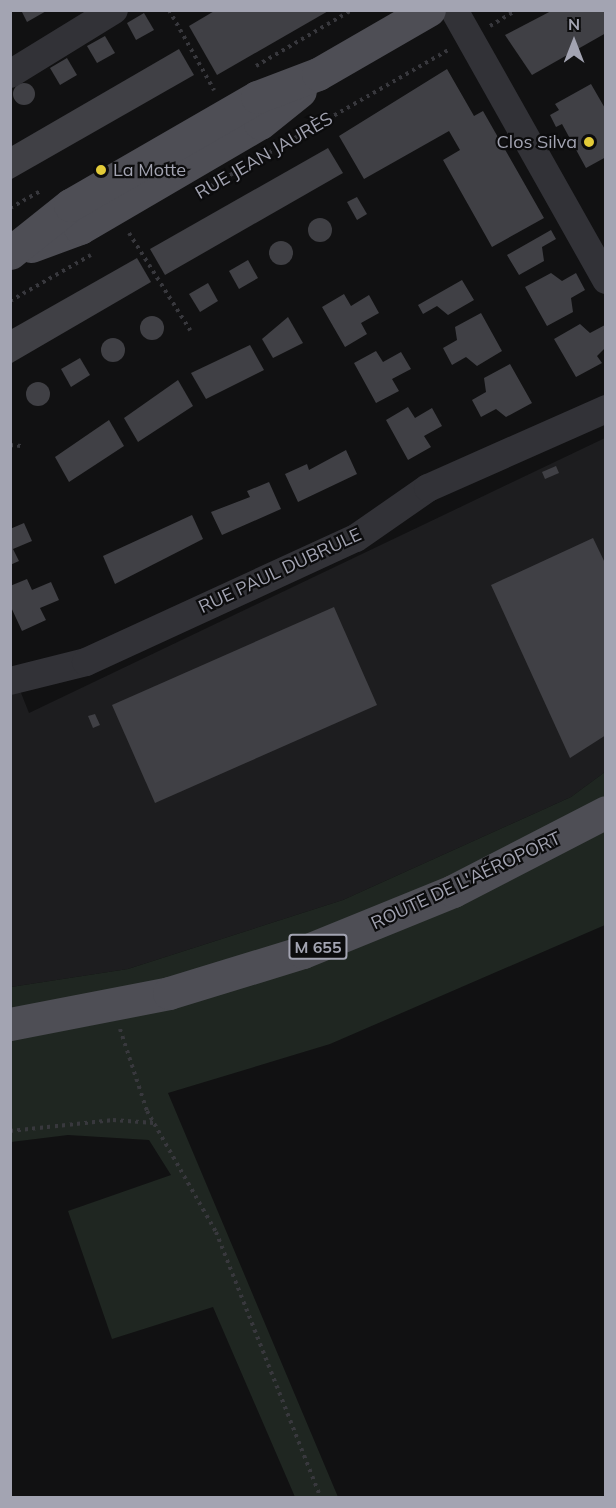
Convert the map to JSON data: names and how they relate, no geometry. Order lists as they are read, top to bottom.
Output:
{
  "streets": {
    "main road": ["ROUTE DE L'AÉROPORT", "M 655"],
    "street": ["RUE PAUL DUBRULE"],
    "path": ["RUE JEAN JAURÈS"]
  },
  "places": ["Clos Silva", "La Motte"],
  "north": "top"
}
